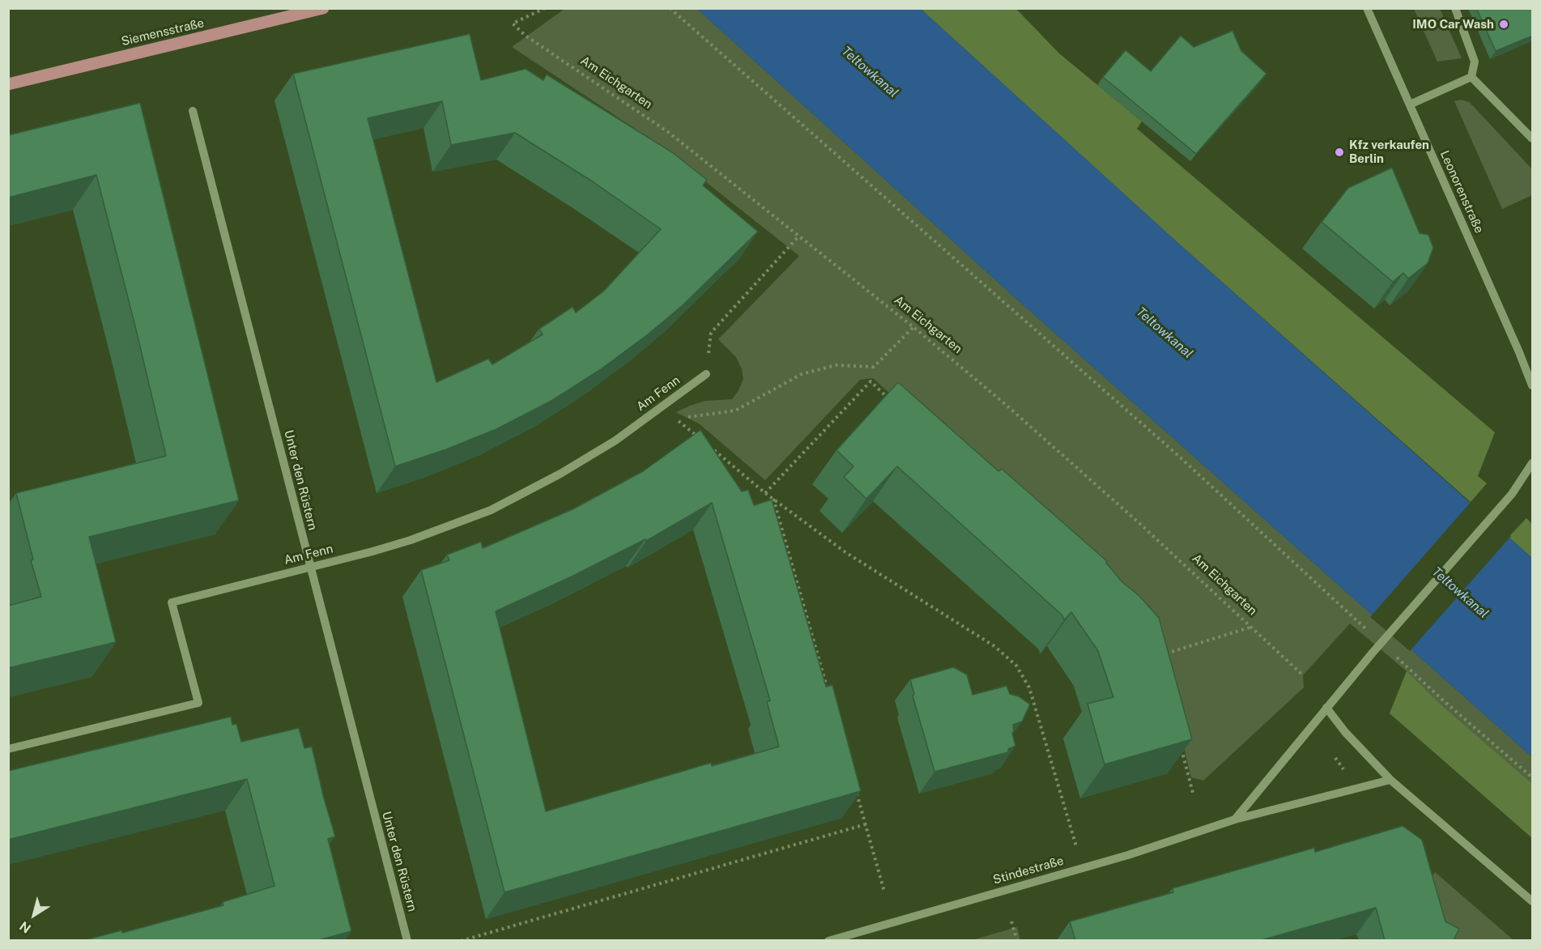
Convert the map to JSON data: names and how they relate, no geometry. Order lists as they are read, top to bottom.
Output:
{
  "streets": {
    "main road": ["Siemensstraße"],
    "street": [
      "Leonorenstraße",
      "Am Fenn",
      "Unter den Rüstern",
      "Stindestraße"
    ],
    "path": ["Am Eichgarten"]
  },
  "crossings": [
    ["Am Fenn", "Unter den Rüstern"]
  ],
  "water": ["Teltowkanal"],
  "places": ["IMO Car Wash", "Kfz verkaufen Berlin"],
  "north": "bottom left"
}
